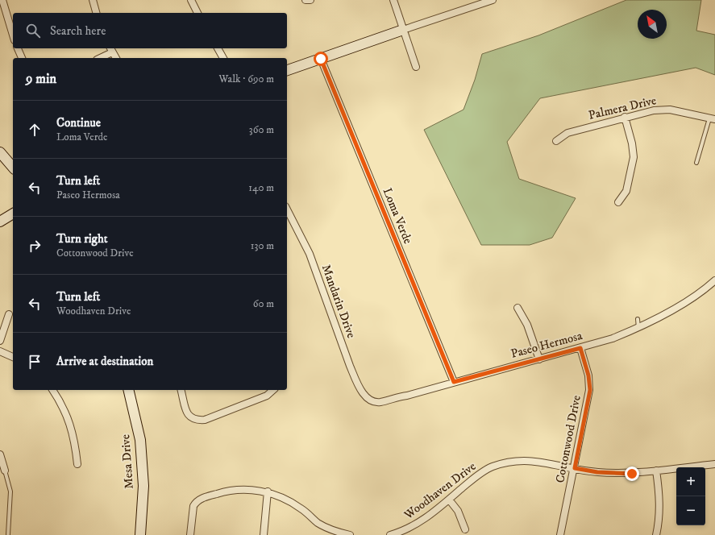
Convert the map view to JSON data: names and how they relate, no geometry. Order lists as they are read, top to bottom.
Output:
{
  "streets": {
    "main road": ["Mesa Drive"],
    "street": [
      "Palmera Drive",
      "Loma Verde",
      "Mandarin Drive",
      "Paseo Hermosa",
      "Cottonwood Drive",
      "Woodhaven Drive"
    ]
  },
  "crossings": [
    ["Loma Verde", "Paseo Hermosa"],
    ["Mandarin Drive", "Paseo Hermosa"],
    ["Paseo Hermosa", "Cottonwood Drive"],
    ["Cottonwood Drive", "Woodhaven Drive"]
  ],
  "north": "top left",
  "page": {
    "search": "Search here",
    "heading": ["9 min", "Walk · 690 m"],
    "list": [
      ["Continue", "Loma Verde", "360 m"],
      ["Turn left", "Paseo Hermosa", "140 m"],
      ["Turn right", "Cottonwood Drive", "130 m"],
      ["Turn left", "Woodhaven Drive", "60 m"],
      "Arrive at destination"
    ],
    "map_buttons": ["+", "−"]
  }
}
